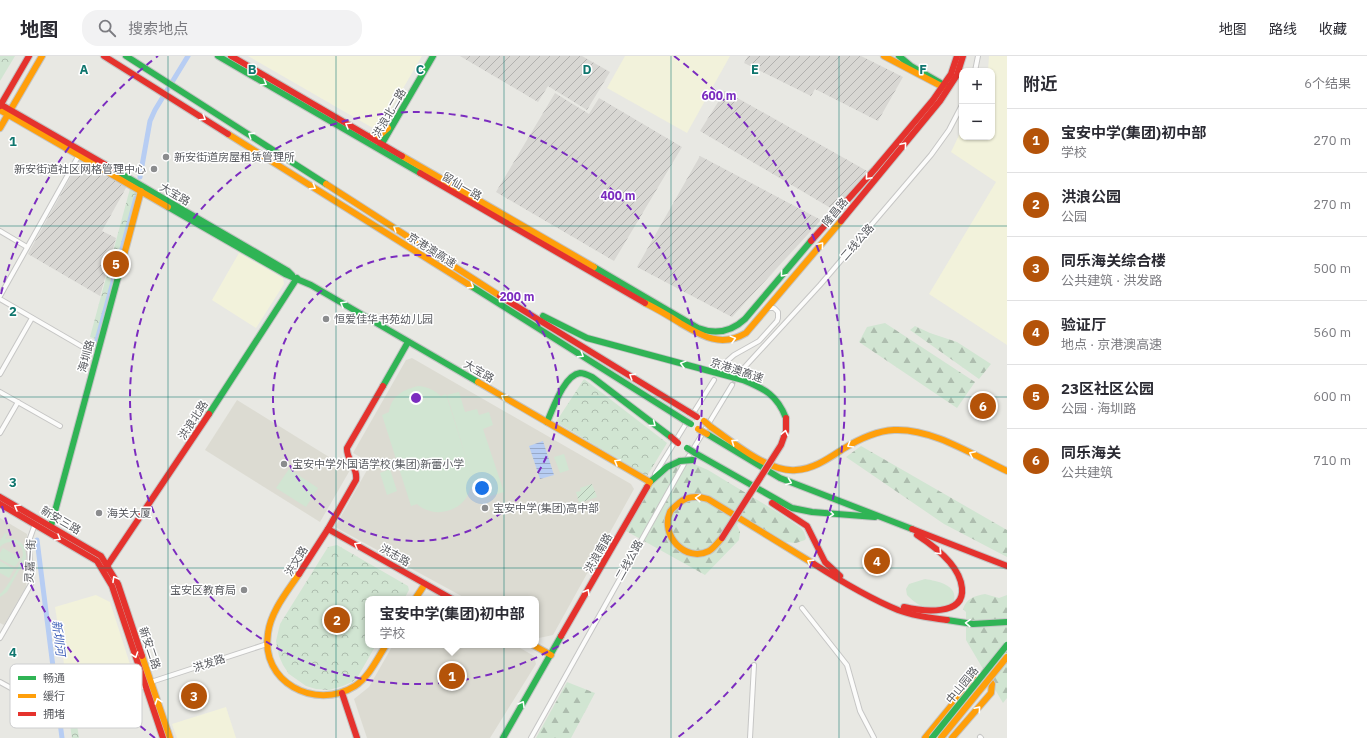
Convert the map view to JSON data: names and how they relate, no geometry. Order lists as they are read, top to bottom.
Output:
{
  "streets": {
    "main road": [
      "洪浪北二路",
      "留仙一路",
      "大宝路",
      "隆昌路",
      "京港澳高速",
      "海圳路",
      "洪浪北路",
      "新安三路",
      "洪浪南路",
      "洪志路",
      "洪文路",
      "新安二路",
      "中山园路"
    ],
    "street": ["二线公路", "灵嘉一街", "洪发路"]
  },
  "crossings": [
    ["洪浪北二路", "留仙一路"],
    ["留仙一路", "隆昌路"],
    ["大宝路", "海圳路"],
    ["大宝路", "洪浪北路"],
    ["大宝路", "洪浪南路"],
    ["大宝路", "洪文路"],
    ["海圳路", "新安三路"],
    ["洪浪北路", "新安三路"],
    ["洪浪北路", "新安二路"],
    ["新安三路", "灵嘉一街"],
    ["新安三路", "新安二路"],
    ["洪志路", "洪文路"],
    ["洪文路", "洪发路"],
    ["新安二路", "洪发路"]
  ],
  "one_way": ["大宝路", "洪浪南路", "洪志路"],
  "water": ["新圳河"],
  "places": [
    "新安街道房屋租赁管理所",
    "新安街道社区网格管理中心",
    "恒爱佳华书苑幼儿园",
    "宝安中学外国语学校(集团)新蕾小学",
    "宝安中学(集团)高中部",
    "海关大厦",
    "宝安区教育局"
  ],
  "legend": ["畅通", "缓行", "拥堵"],
  "page": {
    "header": "地图",
    "search": "搜索地点",
    "nav": ["地图", "路线", "收藏"],
    "heading": ["附近", "6个结果"],
    "map_buttons": ["+", "−"],
    "list": [
      {
        "mark": "1",
        "name": "宝安中学(集团)初中部",
        "note": "学校",
        "value": "270 m"
      },
      {
        "mark": "2",
        "name": "洪浪公园",
        "note": "公园",
        "value": "270 m"
      },
      {
        "mark": "3",
        "name": "同乐海关综合楼",
        "note": "公共建筑 · 洪发路",
        "value": "500 m"
      },
      {
        "mark": "4",
        "name": "验证厅",
        "note": "地点 · 京港澳高速",
        "value": "560 m"
      },
      {
        "mark": "5",
        "name": "23区社区公园",
        "note": "公园 · 海圳路",
        "value": "600 m"
      },
      {
        "mark": "6",
        "name": "同乐海关",
        "note": "公共建筑",
        "value": "710 m"
      }
    ],
    "pins": [
      "5",
      "6",
      "4",
      "2",
      "1",
      "3"
    ],
    "popup": ["宝安中学(集团)初中部", "学校"]
  },
  "grid": {
    "columns": [
      "A",
      "B",
      "C",
      "D",
      "E",
      "F"
    ],
    "rows": [
      "1",
      "2",
      "3",
      "4"
    ]
  },
  "rings": ["600 m", "400 m", "200 m"]
}
